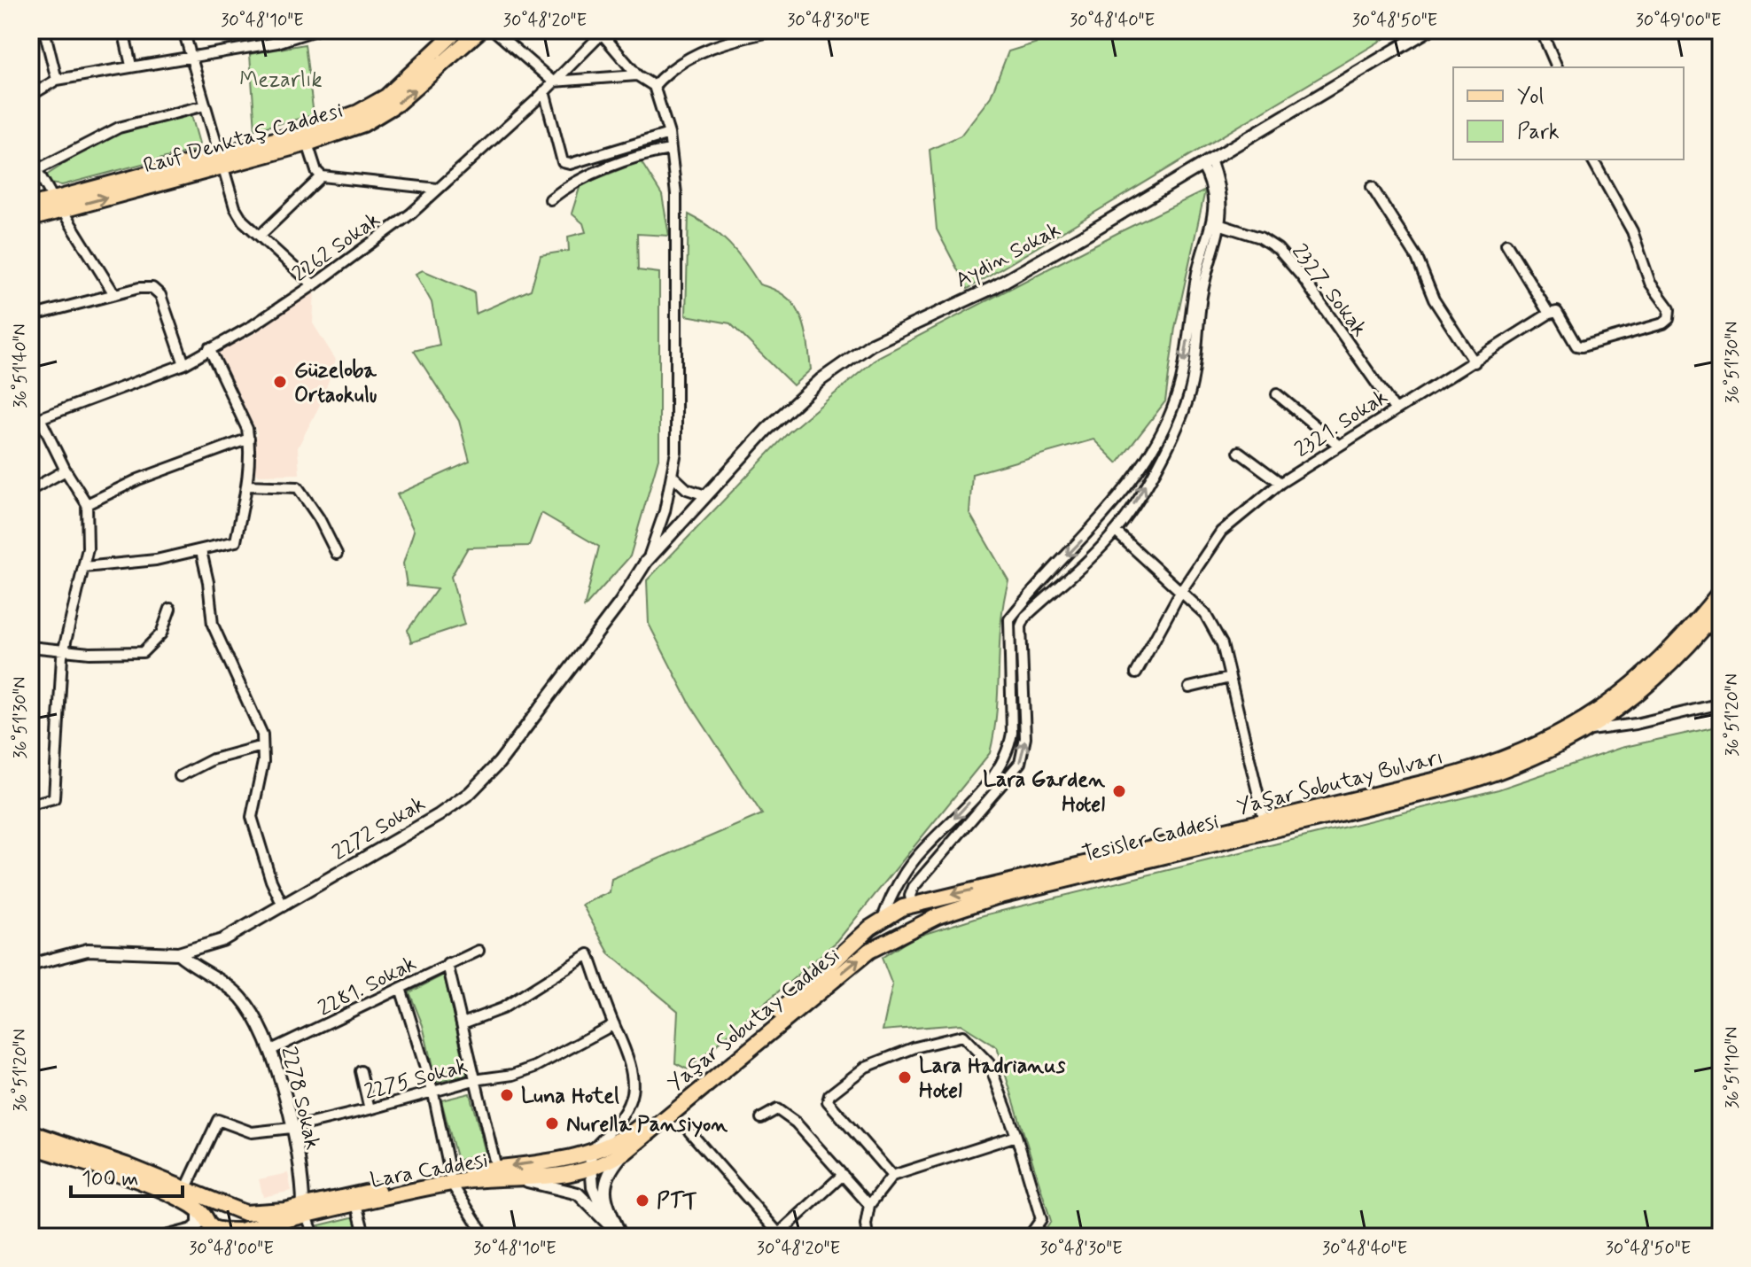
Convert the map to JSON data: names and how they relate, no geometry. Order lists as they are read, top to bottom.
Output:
{
  "streets": {
    "main road": [
      "Rauf Denktaş Caddesi",
      "Yaşar Sobutay Bulvarı",
      "Tesisler Caddesi",
      "Yaşar Sobutay Caddesi",
      "Lara Caddesi"
    ],
    "street": [
      "2262 Sokak",
      "Aydin Sokak",
      "2327. Sokak",
      "2321. Sokak",
      "2272 Sokak",
      "2281. Sokak",
      "2275 Sokak",
      "2278 Sokak"
    ]
  },
  "crossings": [
    ["Aydin Sokak", "2272 Sokak"],
    ["2327. Sokak", "2321. Sokak"],
    ["Yaşar Sobutay Bulvarı", "Lara Caddesi"],
    ["2272 Sokak", "2278 Sokak"],
    ["Tesisler Caddesi", "Yaşar Sobutay Caddesi"],
    ["2281. Sokak", "2278 Sokak"],
    ["2275 Sokak", "2278 Sokak"],
    ["2278 Sokak", "Lara Caddesi"]
  ],
  "one_way": ["Yaşar Sobutay Caddesi"],
  "parks": ["Mezarlık"],
  "places": [
    "Güzeloba Ortaokulu",
    "Lara Garden Hotel",
    "Lara Hadrianus Hotel",
    "Luna Hotel",
    "Nurella Pansiyon",
    "PTT"
  ],
  "legend": ["Yol", "Park"],
  "scale_bar": "100 m",
  "coordinates": [
    "30°48'10\"E",
    "30°48'20\"E",
    "30°48'30\"E",
    "30°48'40\"E",
    "30°48'50\"E",
    "30°49'00\"E",
    "36°51'30\"N",
    "36°51'40\"N",
    "36°51'20\"N",
    "36°51'10\"N",
    "30°48'00\"E"
  ]
}
